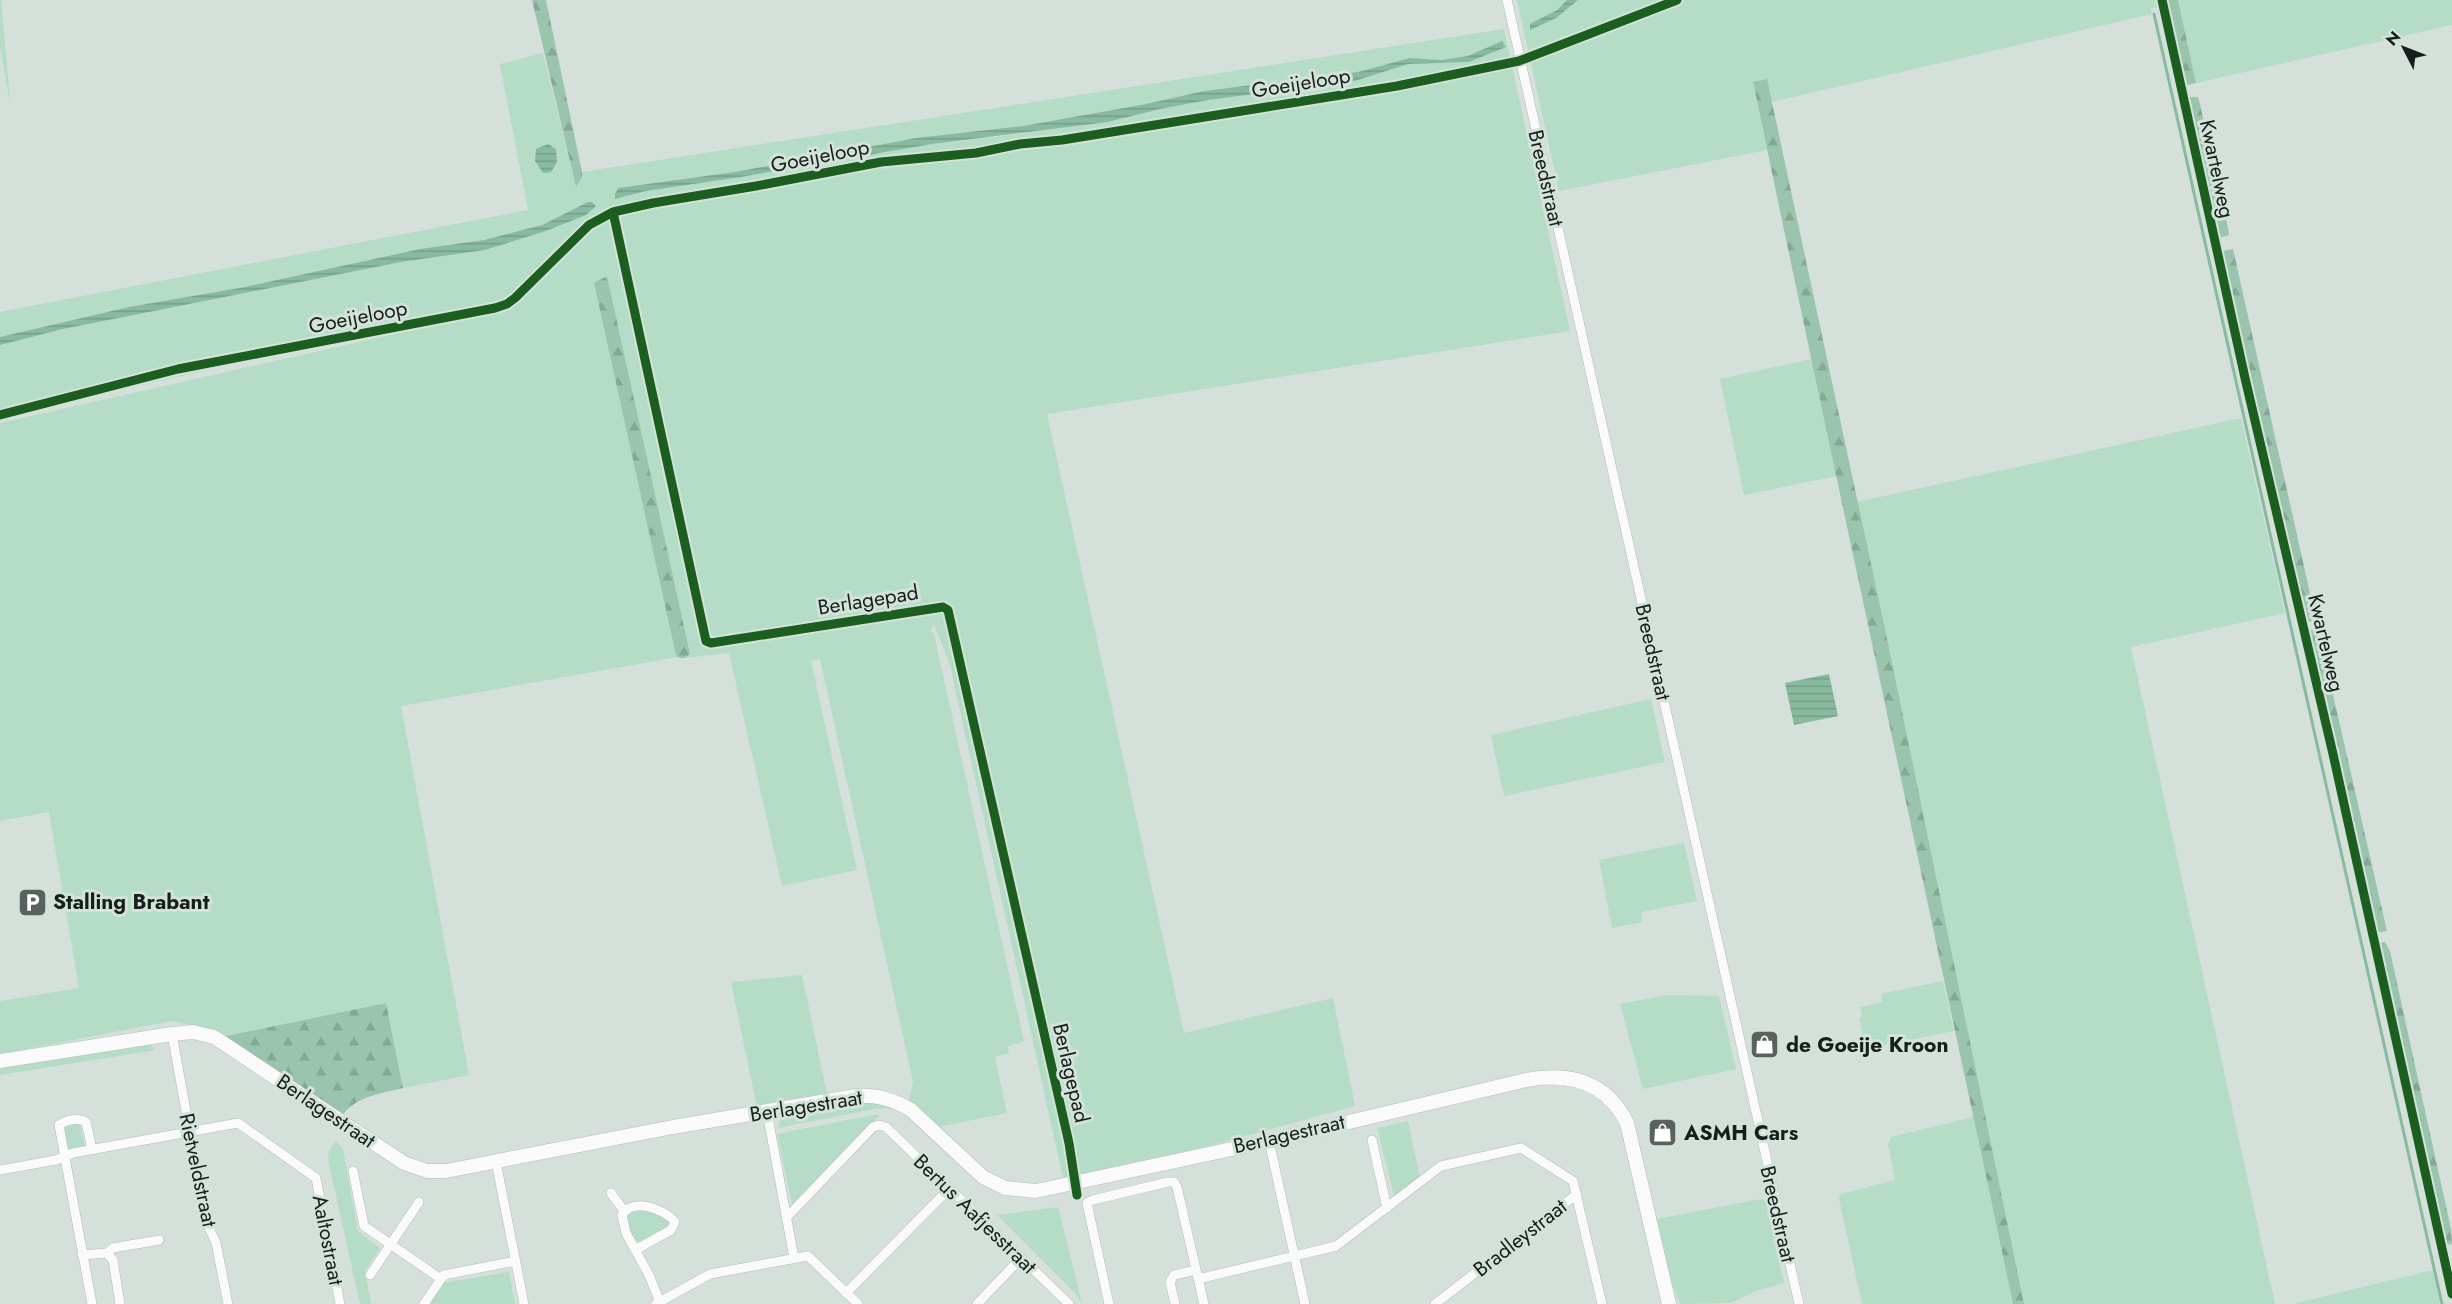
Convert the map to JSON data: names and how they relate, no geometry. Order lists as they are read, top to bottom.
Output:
{
  "streets": {
    "street": [
      "Kwartelweg",
      "Breedstraat",
      "Berlagestraat",
      "Rietveldstraat",
      "Bertus Aafjesstraat",
      "Bradleystraat",
      "Aaltostraat"
    ],
    "cycle path": ["Goeijeloop", "Berlagepad"]
  },
  "crossings": [
    ["Berlagestraat", "Rietveldstraat"],
    ["Rietveldstraat", "Aaltostraat"]
  ],
  "places": {
    "parking": ["Stalling Brabant"],
    "shop": ["de Goeije Kroon", "ASMH Cars"]
  },
  "north": "top left"
}
